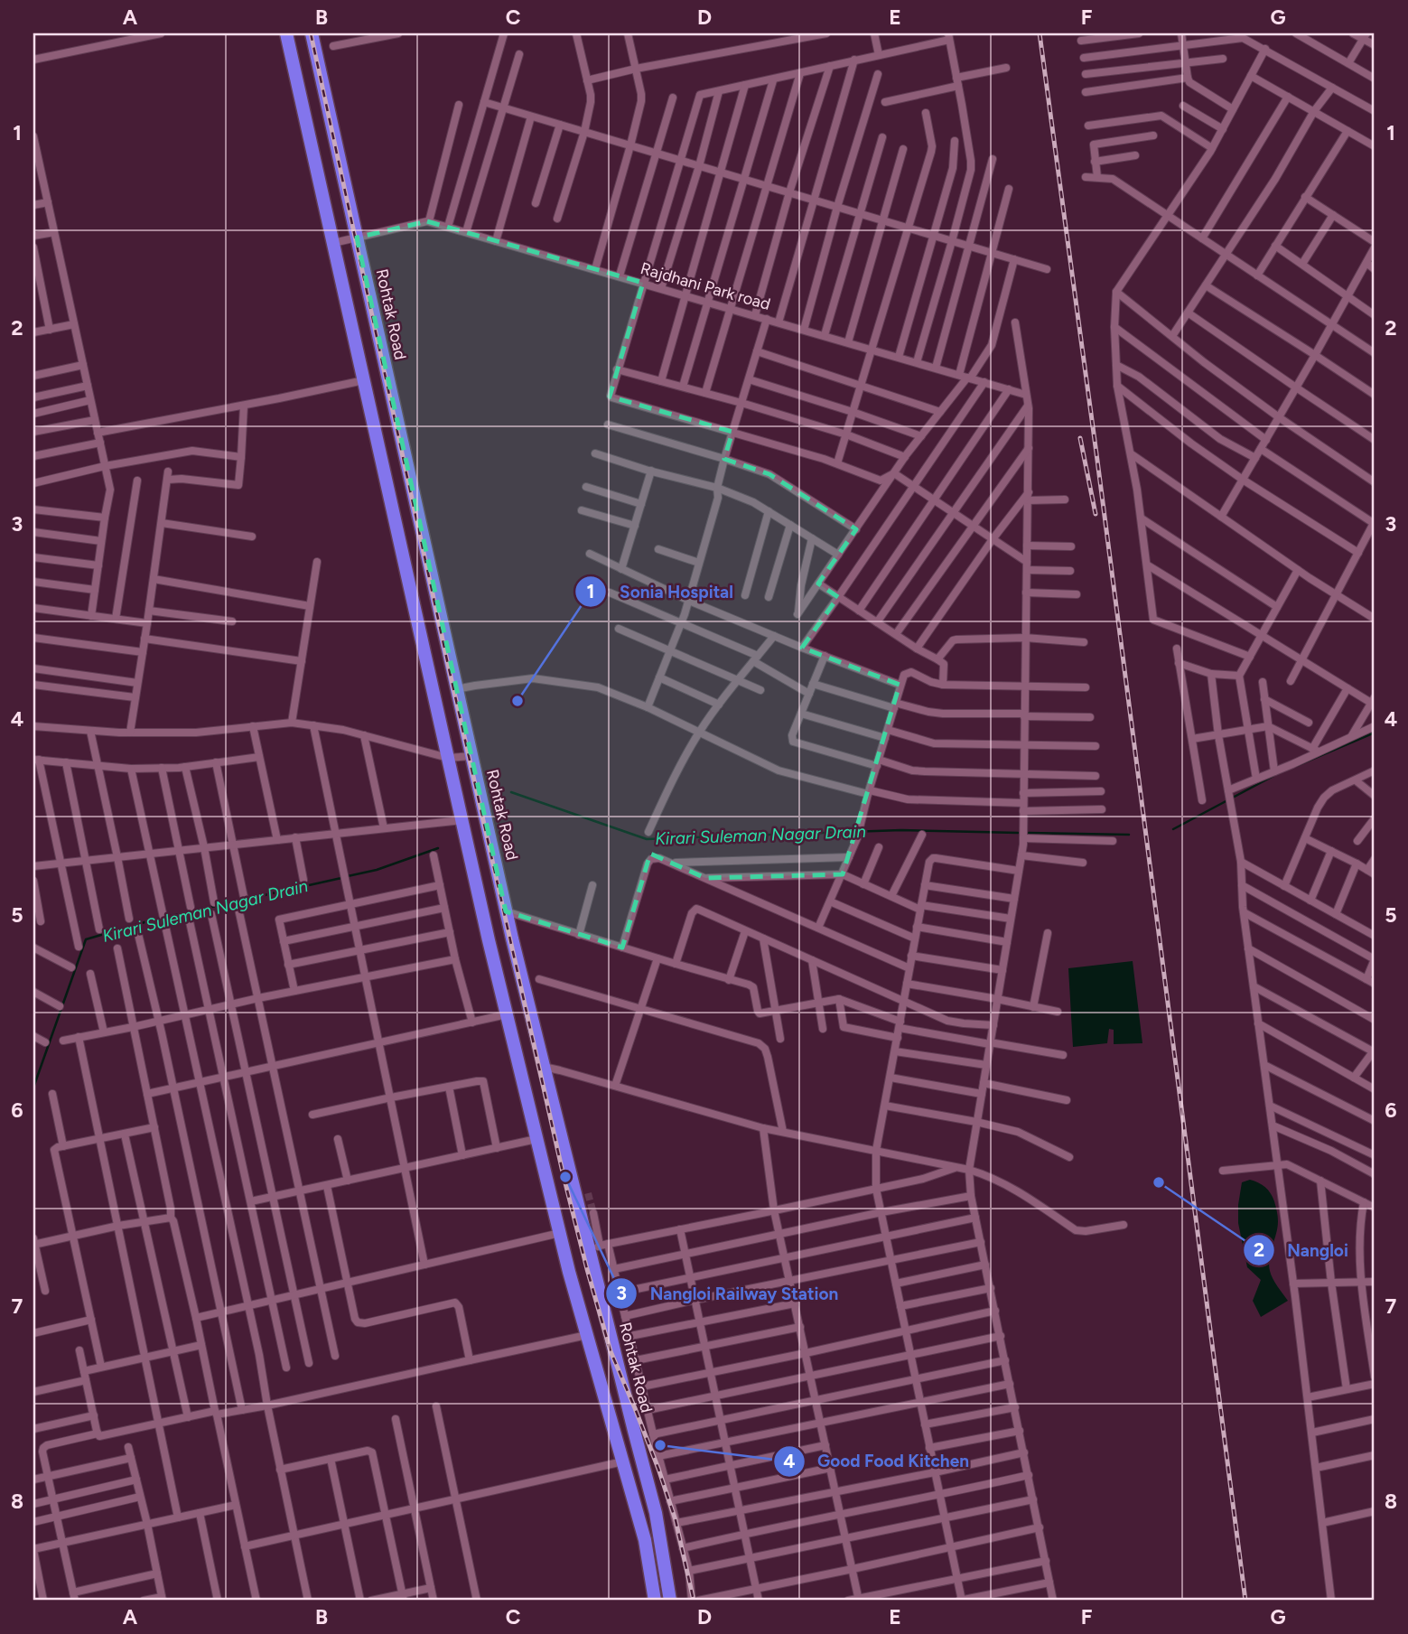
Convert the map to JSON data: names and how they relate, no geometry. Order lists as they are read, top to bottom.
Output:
{
  "streets": {
    "highway": ["Rohtak Road"],
    "street": ["Rajdhani Park road"]
  },
  "crossings": [
    ["Rajdhani Park road", "Rohtak Road"]
  ],
  "water": ["Kirari Suleman Nagar Drain"],
  "places": [
    "Sonia Hospital",
    "Nangloi Railway Station",
    "Nangloi",
    "Good Food Kitchen"
  ],
  "grid": {
    "columns": [
      "A",
      "B",
      "C",
      "D",
      "E",
      "F",
      "G"
    ],
    "rows": [
      "1",
      "2",
      "3",
      "4",
      "5",
      "6",
      "7",
      "8"
    ]
  }
}
